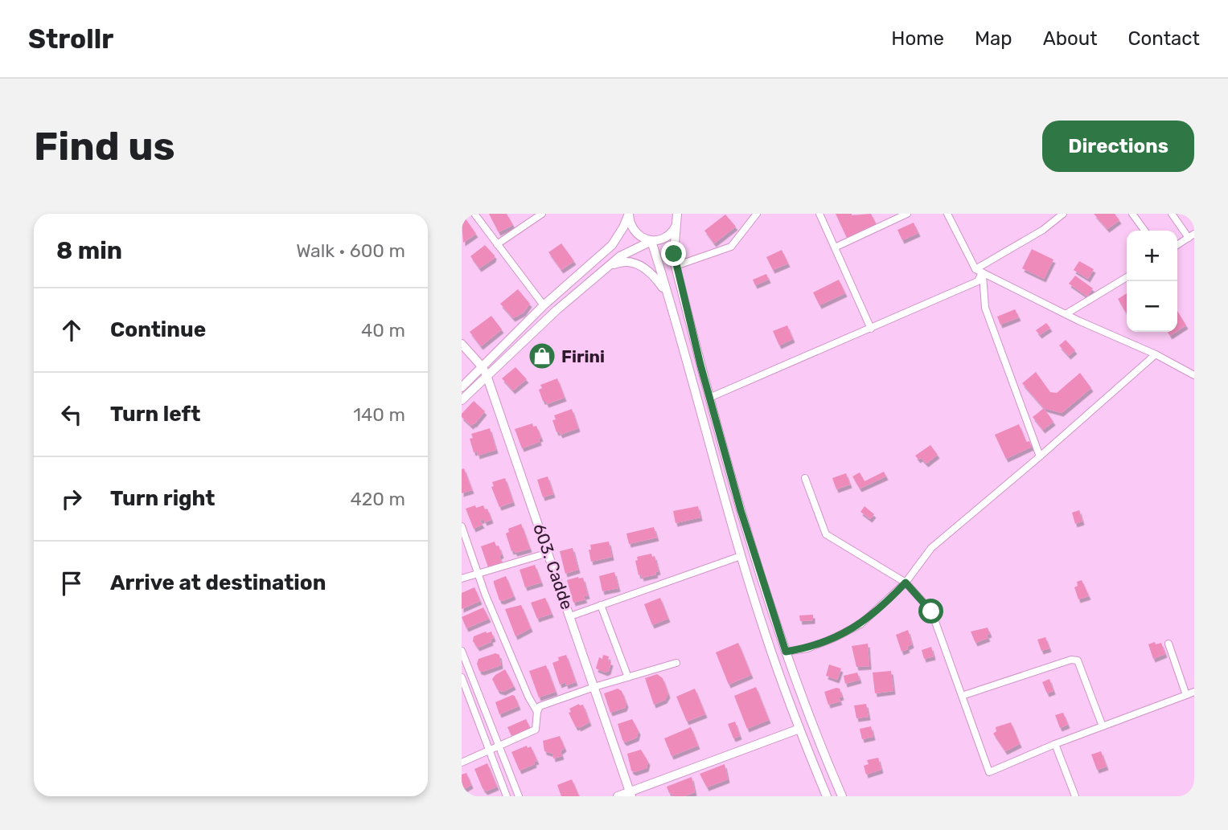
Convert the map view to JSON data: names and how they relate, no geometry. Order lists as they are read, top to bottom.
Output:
{
  "streets": {
    "main road": ["603. Cadde"]
  },
  "places": {
    "shop": ["Firini"]
  },
  "page": {
    "header": "Strollr",
    "nav": [
      "Home",
      "Map",
      "About",
      "Contact"
    ],
    "buttons": "Directions",
    "title": "Find us",
    "heading": ["8 min", "Walk · 600 m"],
    "map_buttons": ["+", "−"],
    "list": [
      ["Continue", "40 m"],
      ["Turn left", "140 m"],
      ["Turn right", "420 m"],
      "Arrive at destination"
    ]
  }
}
